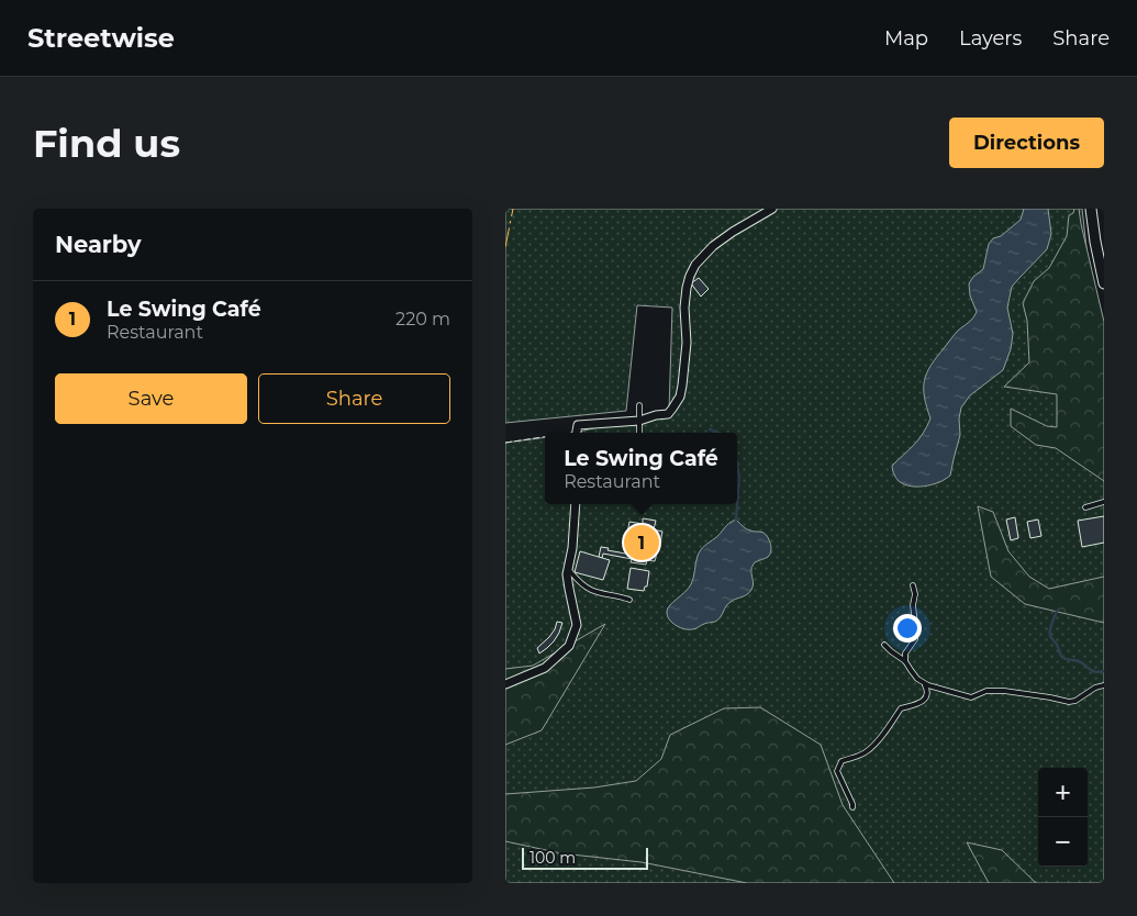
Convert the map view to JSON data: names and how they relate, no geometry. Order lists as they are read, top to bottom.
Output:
{
  "scale_bar": "100 m",
  "page": {
    "header": "Streetwise",
    "nav": ["Map", "Layers", "Share"],
    "buttons": [
      "Directions",
      ["Save", "Share"]
    ],
    "title": "Find us",
    "heading": "Nearby",
    "list": [
      {
        "mark": "1",
        "name": "Le Swing Café",
        "note": "Restaurant",
        "value": "220 m"
      }
    ],
    "popup": ["Le Swing Café", "Restaurant"],
    "pins": "1",
    "map_buttons": ["+", "−"],
    "scale": "100 m"
  }
}
